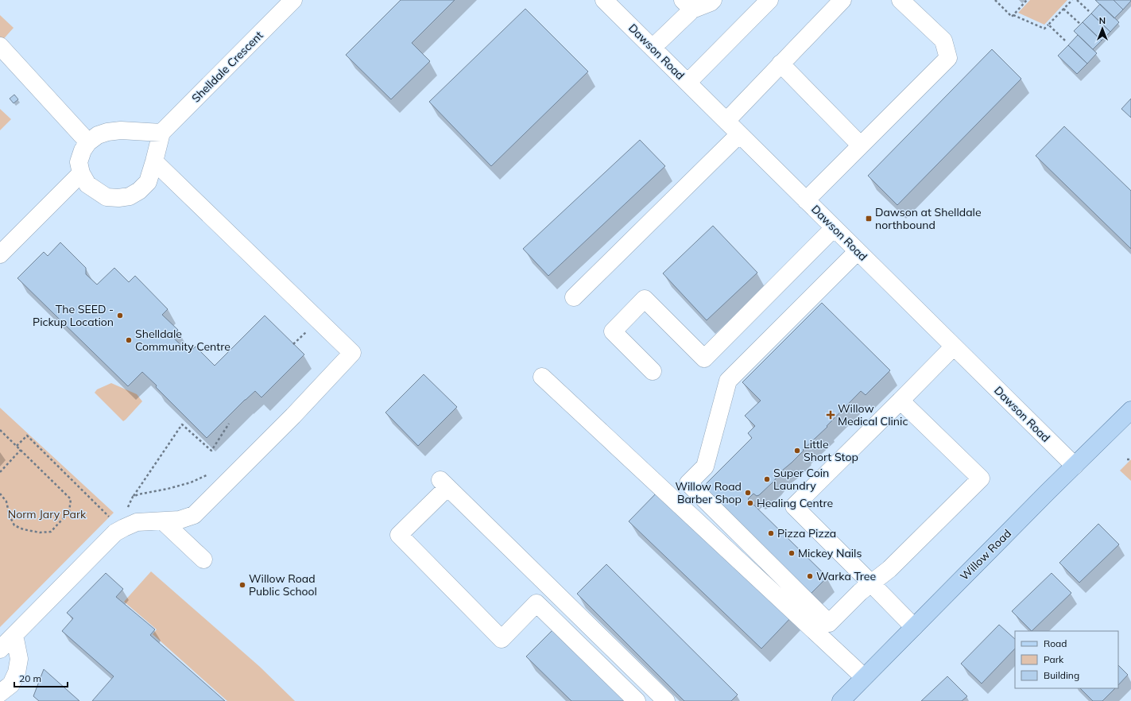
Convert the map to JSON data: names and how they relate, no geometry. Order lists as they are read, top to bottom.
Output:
{
  "streets": {
    "main road": ["Willow Road"],
    "street": ["Dawson Road", "Shelldale Crescent"]
  },
  "crossings": [
    ["Dawson Road", "Willow Road"]
  ],
  "parks": ["Norm Jary Park"],
  "places": {
    "transit": ["Dawson at Shelldale northbound"],
    "other": [
      "The SEED - Pickup Location",
      "Shelldale Community Centre",
      "Little Short Stop",
      "Super Coin Laundry",
      "Willow Road Barber Shop",
      "Healing Centre",
      "Pizza Pizza",
      "Mickey Nails",
      "Warka Tree",
      "Willow Road Public School"
    ],
    "health": ["Willow Medical Clinic"]
  },
  "legend": ["Road", "Park", "Building"],
  "scale_bar": "20 m",
  "north": "top"
}
